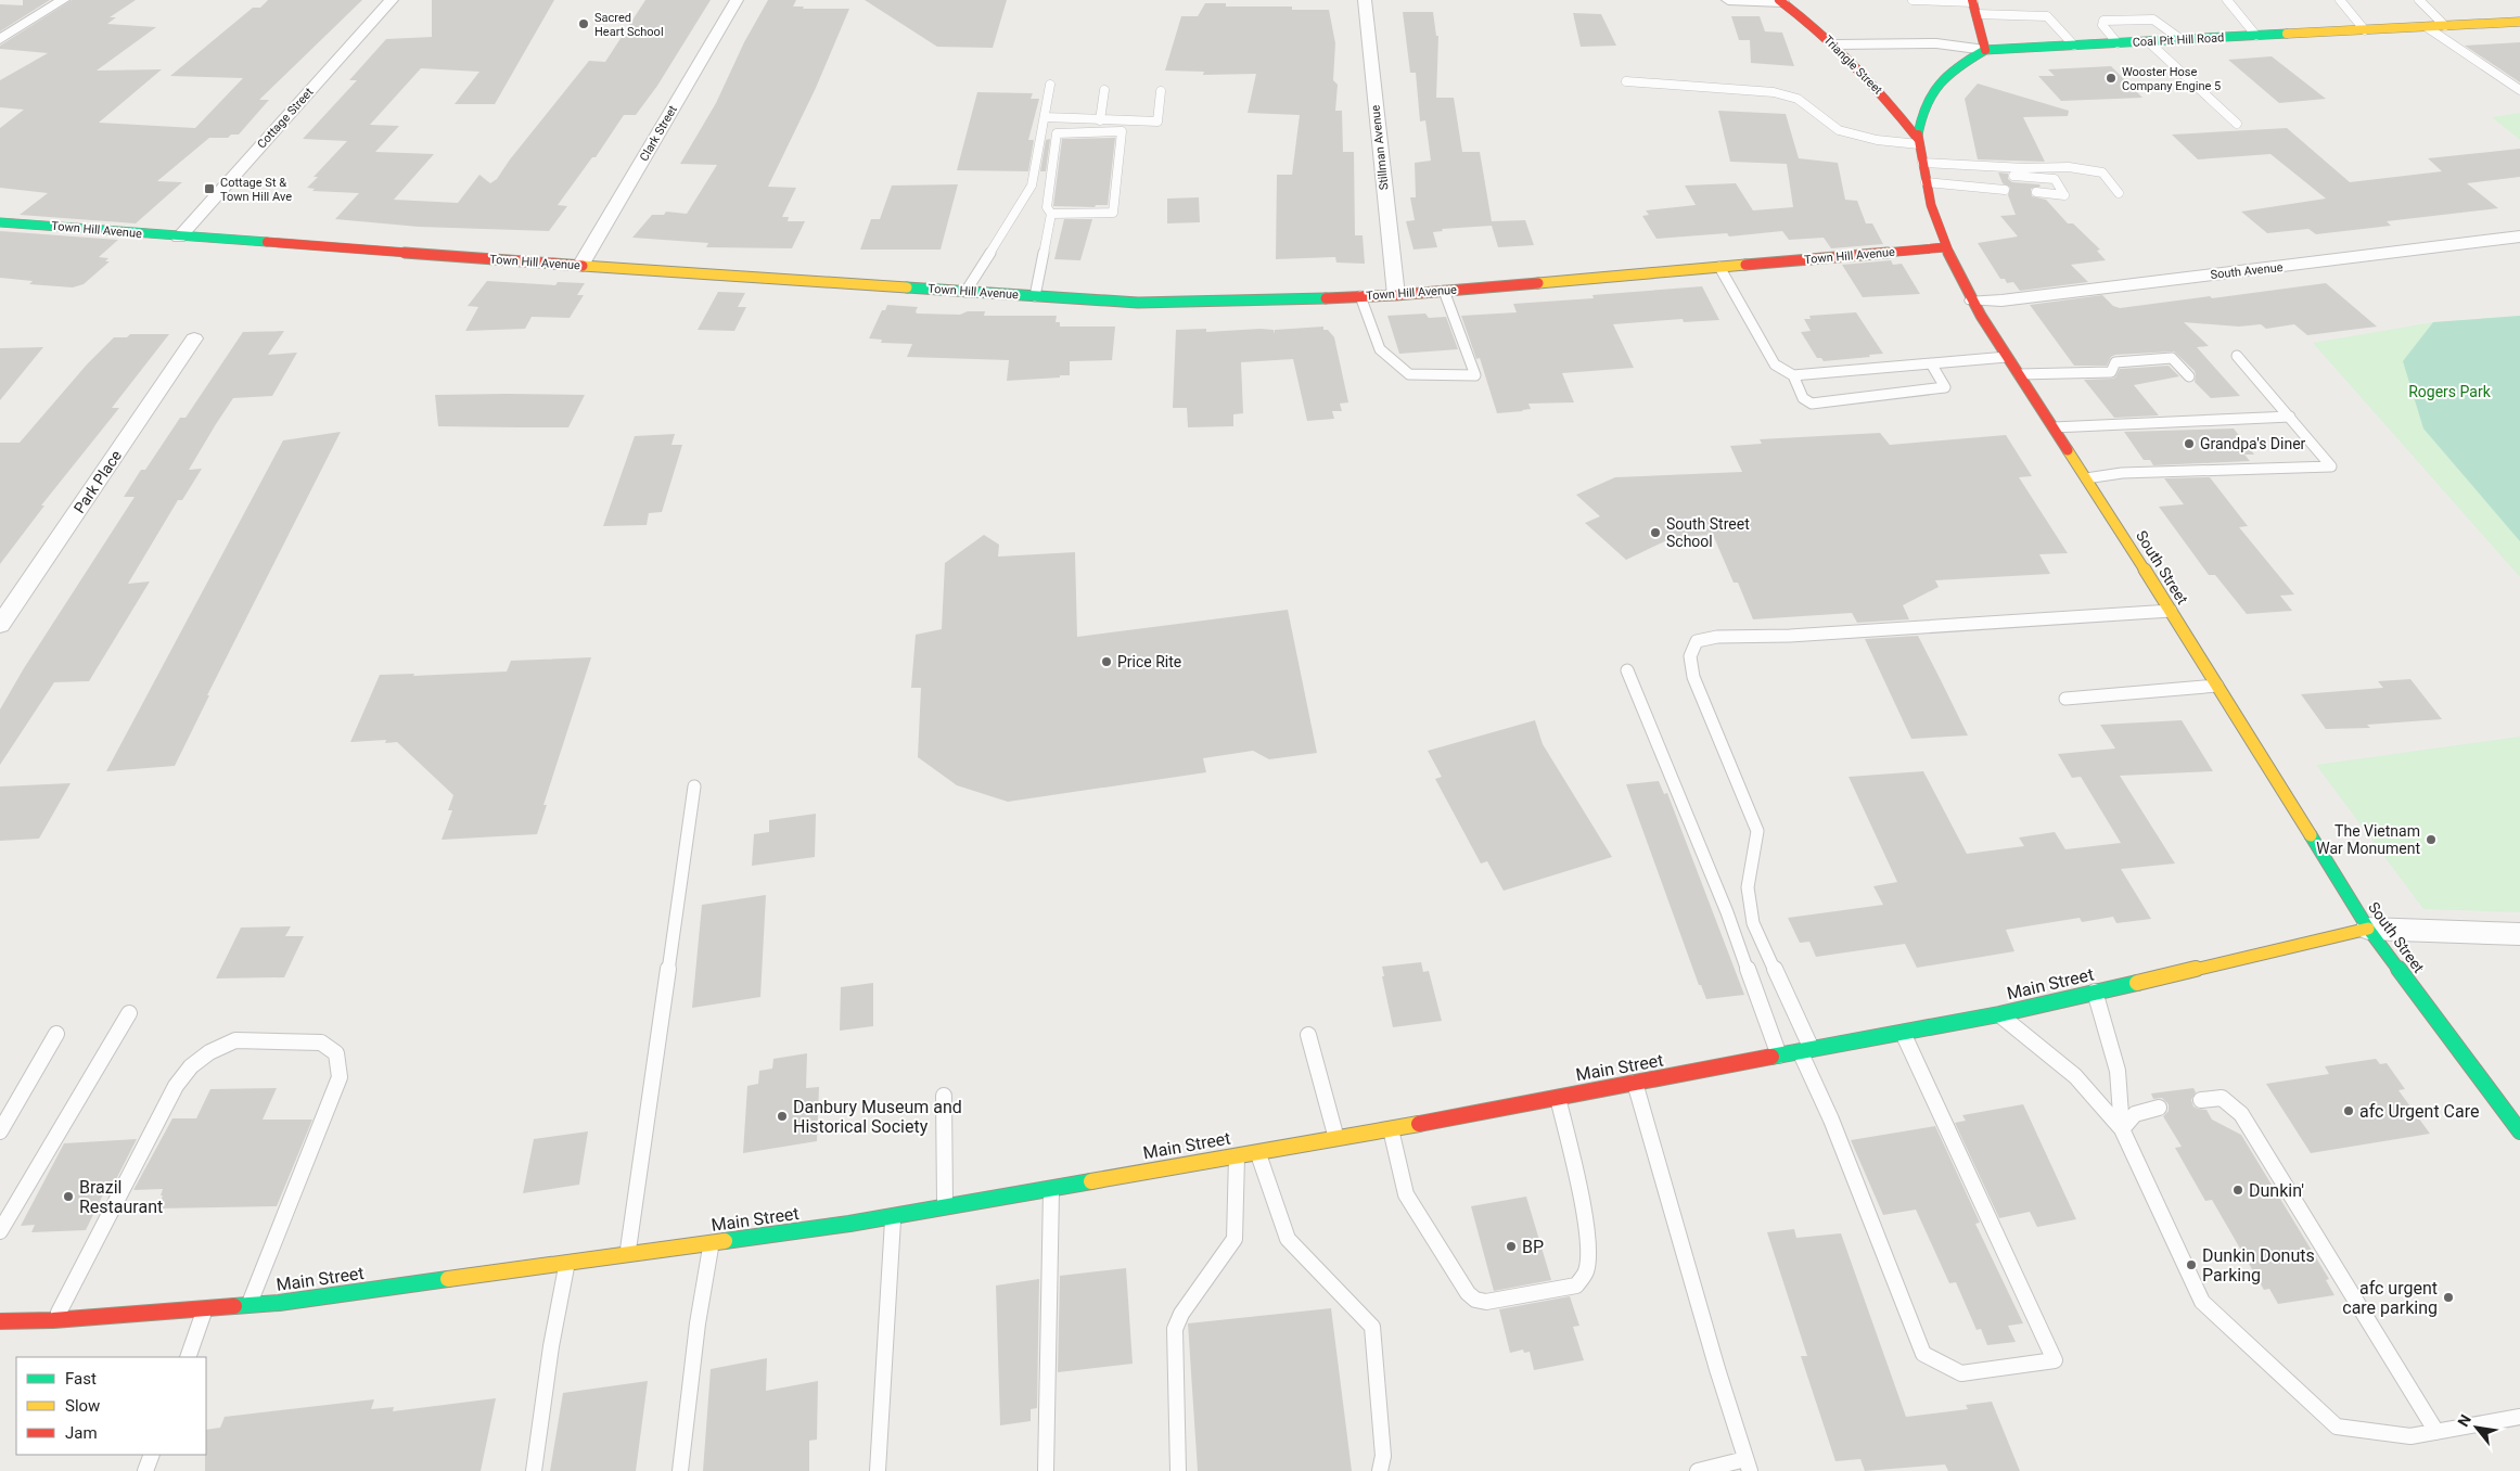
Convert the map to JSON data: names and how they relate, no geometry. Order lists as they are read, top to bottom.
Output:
{
  "streets": {
    "street": [
      "Coal Pit Hill Road",
      "Triangle Street",
      "Cottage Street",
      "Clark Street",
      "Stillman Avenue",
      "Town Hill Avenue",
      "South Avenue",
      "Park Place",
      "South Street",
      "Main Street"
    ]
  },
  "crossings": [
    ["Coal Pit Hill Road", "Triangle Street"],
    ["Coal Pit Hill Road", "South Street"],
    ["Triangle Street", "South Street"],
    ["Cottage Street", "Town Hill Avenue"],
    ["Clark Street", "Town Hill Avenue"],
    ["Stillman Avenue", "Town Hill Avenue"],
    ["Town Hill Avenue", "South Street"],
    ["South Avenue", "South Street"],
    ["South Street", "Main Street"]
  ],
  "parks": ["Rogers Park"],
  "places": {
    "other": [
      "Sacred Heart School",
      "Wooster Hose Company Engine 5",
      "Grandpa's Diner",
      "South Street School",
      "Price Rite",
      "The Vietnam War Monument",
      "afc Urgent Care",
      "Danbury Museum and Historical Society",
      "Dunkin'",
      "Brazil Restaurant",
      "BP",
      "Dunkin Donuts Parking",
      "afc urgent care parking"
    ],
    "transit": ["Cottage St & Town Hill Ave"]
  },
  "legend": ["Fast", "Slow", "Jam"],
  "north": "top left"
}
